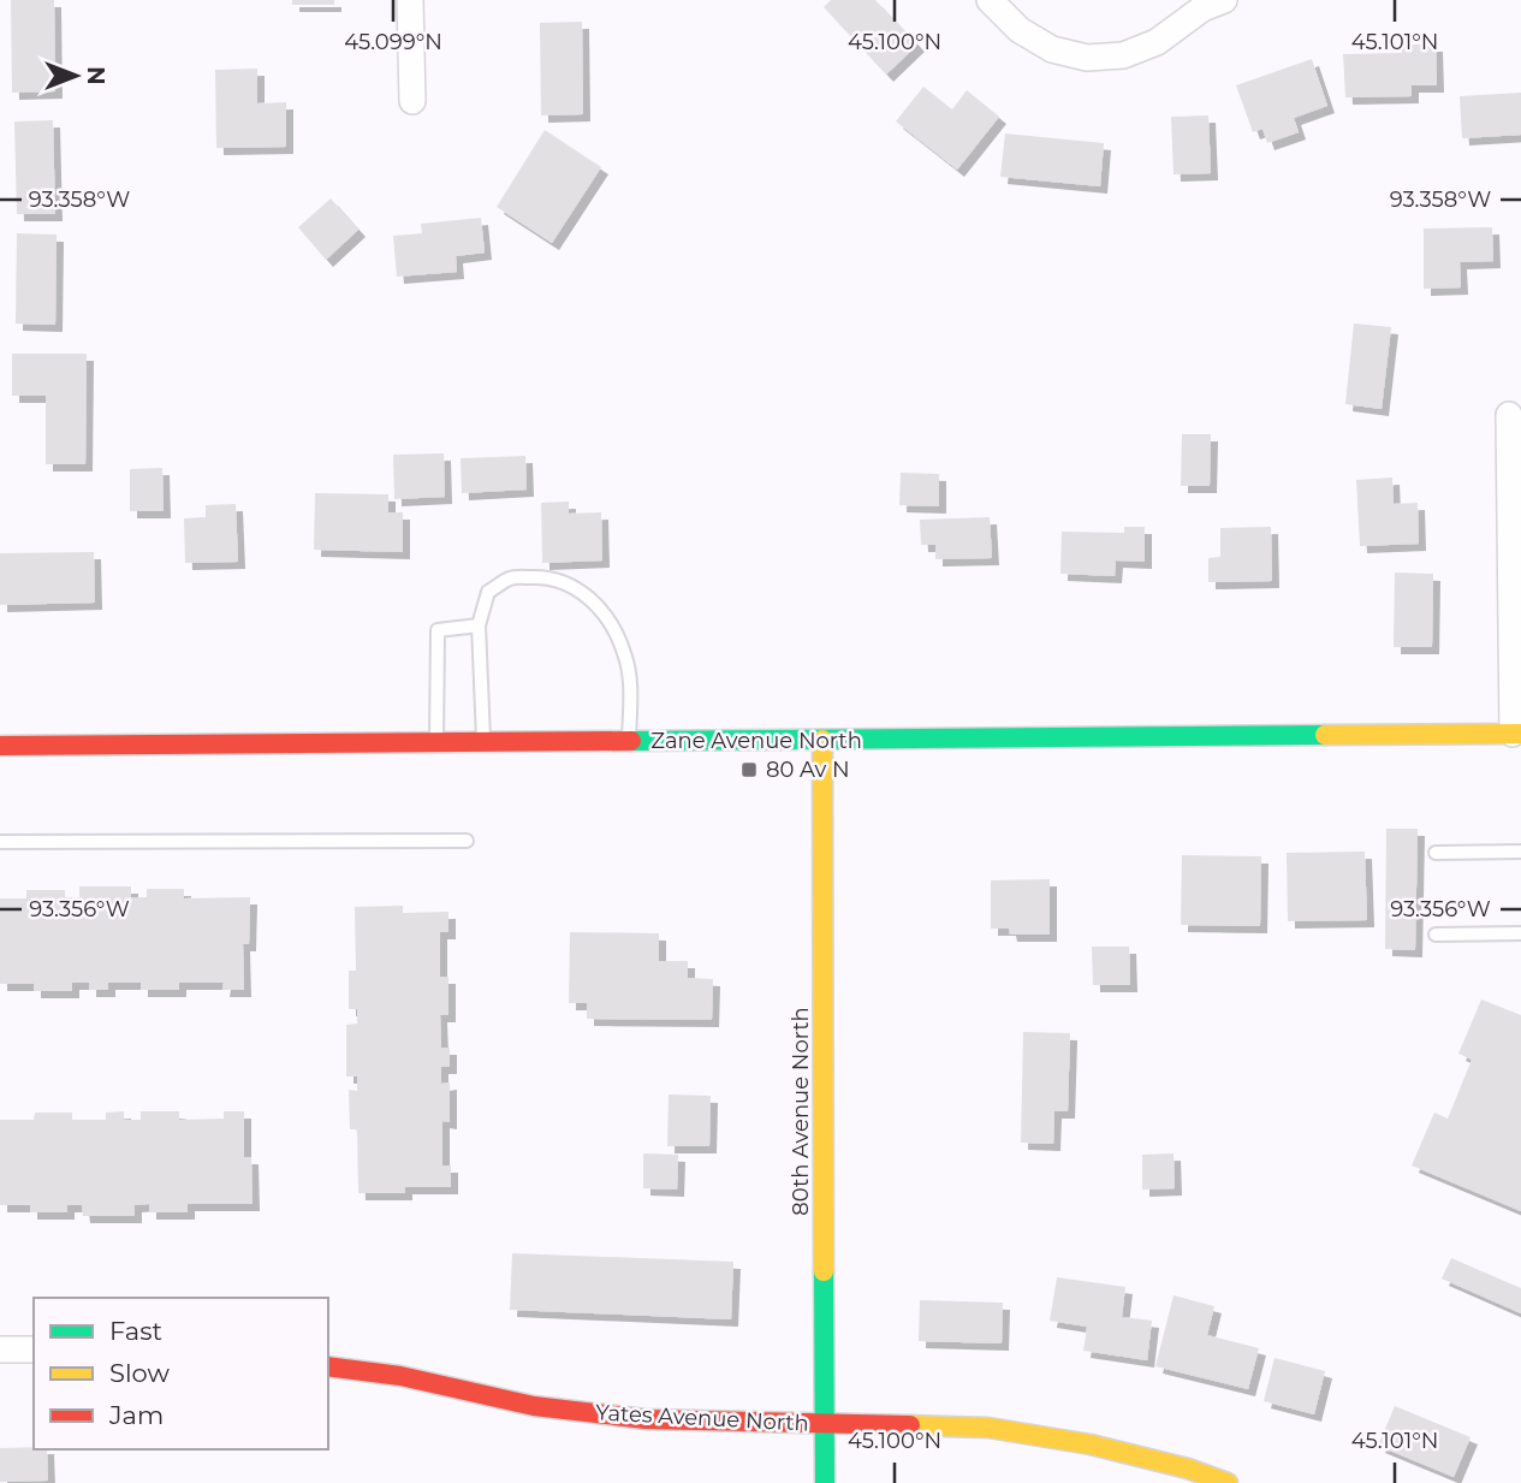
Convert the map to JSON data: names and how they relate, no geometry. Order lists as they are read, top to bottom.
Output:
{
  "streets": {
    "street": ["Zane Avenue North", "80th Avenue North", "Yates Avenue North"]
  },
  "crossings": [
    ["Zane Avenue North", "80th Avenue North"],
    ["80th Avenue North", "Yates Avenue North"]
  ],
  "places": {
    "transit": ["80 Av N"]
  },
  "legend": ["Fast", "Slow", "Jam"],
  "north": "right",
  "coordinates": [
    "45.099°N",
    "45.100°N",
    "45.101°N",
    "93.358°W",
    "93.356°W"
  ]
}
